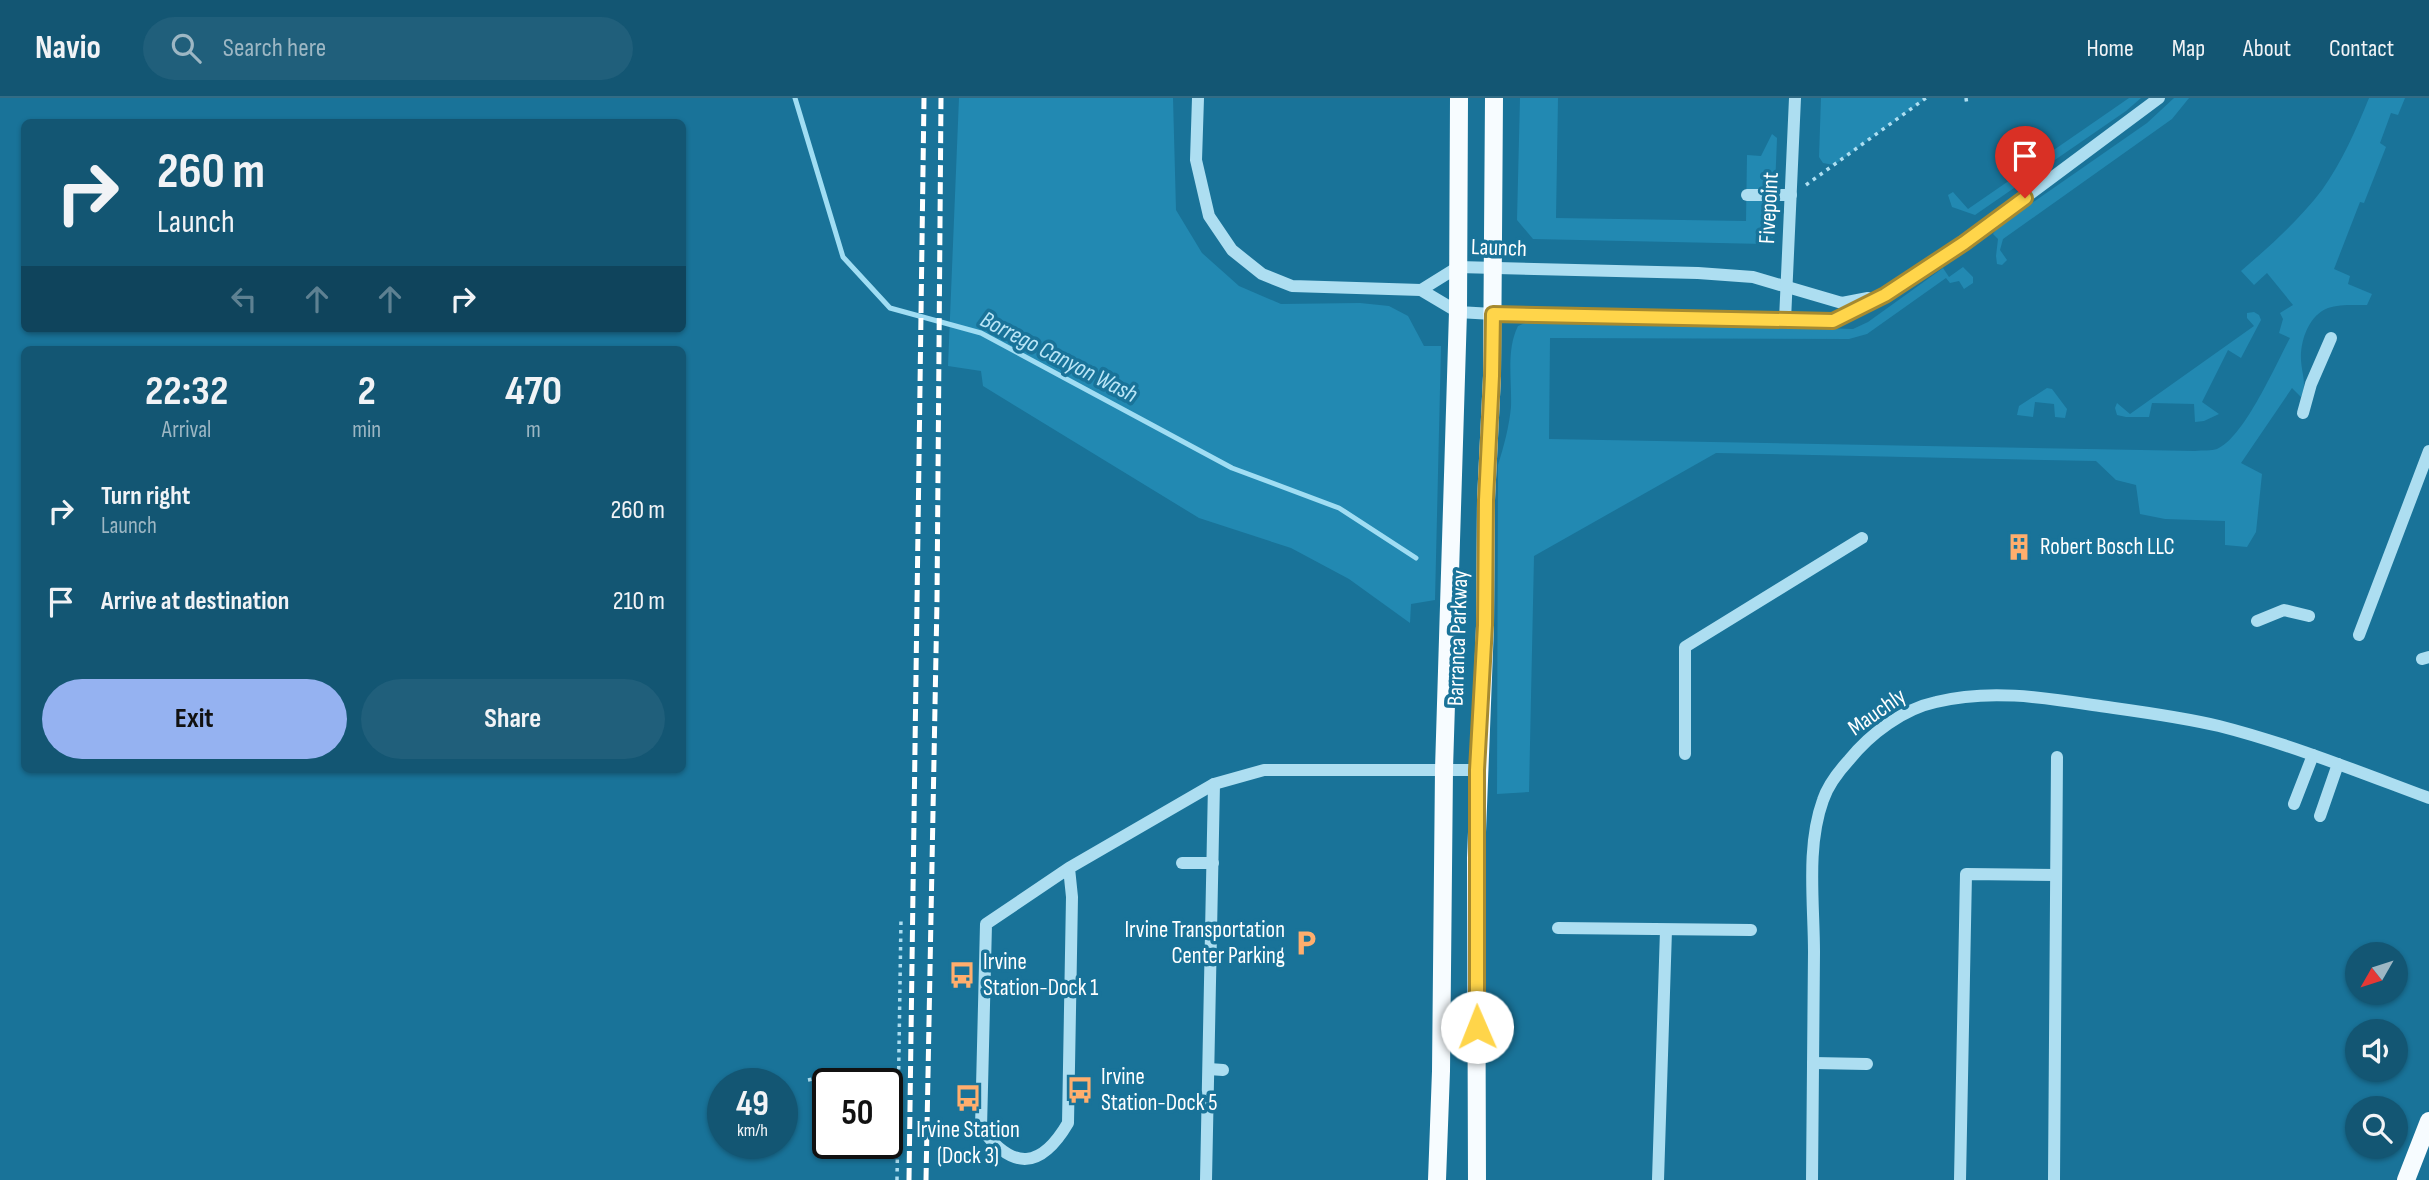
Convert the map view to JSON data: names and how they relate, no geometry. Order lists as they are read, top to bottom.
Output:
{
  "streets": {
    "main road": ["Barranca Parkway"],
    "street": ["Fivepoint", "Launch", "Mauchly"]
  },
  "crossings": [
    ["Fivepoint", "Launch"],
    ["Launch", "Barranca Parkway"]
  ],
  "water": ["Borrego Canyon Wash"],
  "places": {
    "building": ["Robert Bosch LLC"],
    "parking": ["Irvine Transportation Center Parking"],
    "bus stop": ["Irvine Station-Dock 1", "Irvine Station-Dock 5", "Irvine Station (Dock 3)"]
  },
  "north": "bottom left",
  "page": {
    "header": "Navio",
    "search": "Search here",
    "nav": [
      "Home",
      "Map",
      "About",
      "Contact"
    ],
    "turn": ["260 m", "Launch"],
    "eta": [
      "22:32",
      "Arrival",
      "2",
      "min",
      "470",
      "m"
    ],
    "list": [
      {
        "name": "Turn right",
        "note": "Launch",
        "value": "260 m"
      },
      {
        "name": "Arrive at destination",
        "value": "210 m"
      }
    ],
    "buttons": ["Exit", "Share"],
    "speed": "49 km/h",
    "limit": "50"
  }
}
